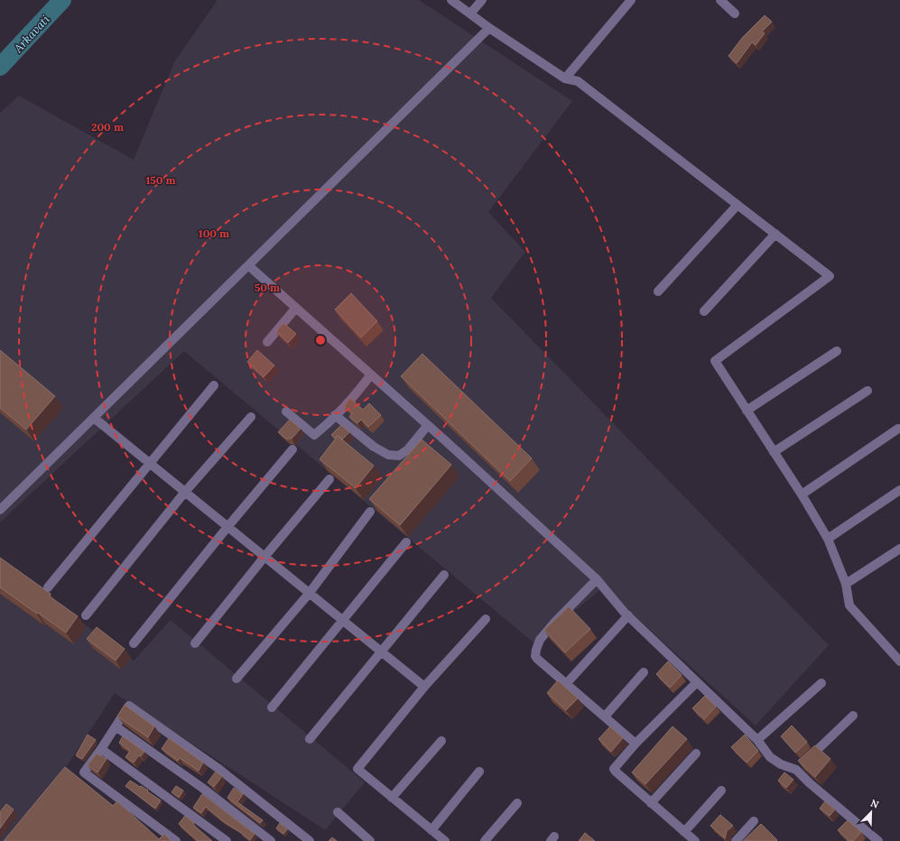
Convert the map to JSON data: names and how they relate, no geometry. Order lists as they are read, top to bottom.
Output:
{
  "water": ["Arkavati"],
  "north": "top right",
  "rings": [
    "200 m",
    "150 m",
    "100 m",
    "50 m"
  ]
}
